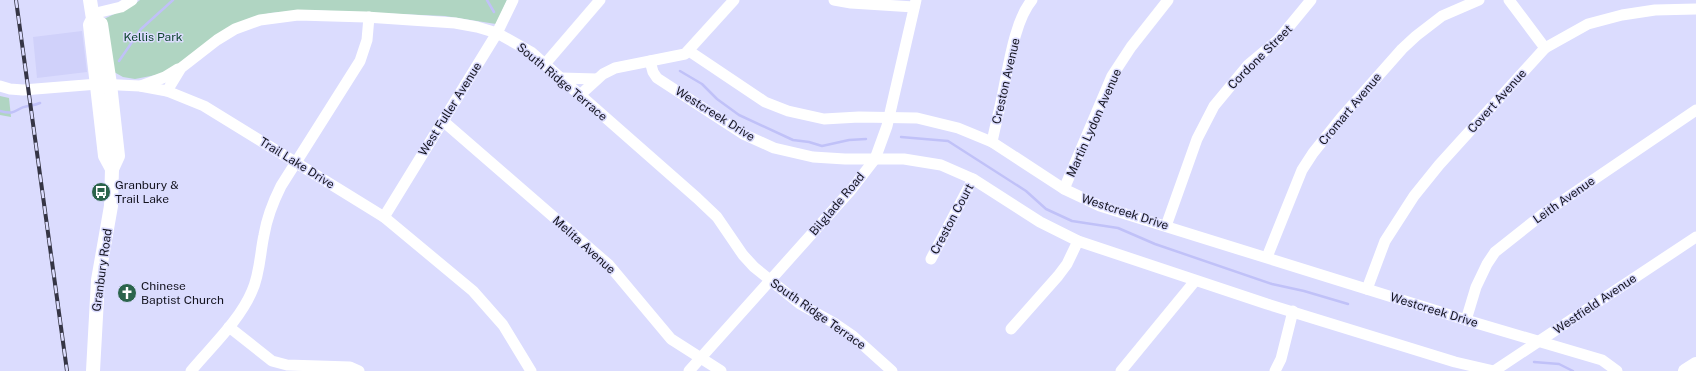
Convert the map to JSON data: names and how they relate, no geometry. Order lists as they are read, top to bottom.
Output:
{
  "streets": {
    "main road": ["Granbury Road"],
    "street": [
      "Cordone Street",
      "Creston Avenue",
      "South Ridge Terrace",
      "Covert Avenue",
      "West Fuller Avenue",
      "Cromart Avenue",
      "Westcreek Drive",
      "Martin Lydon Avenue",
      "Trail Lake Drive",
      "Leith Avenue",
      "Bilglade Road",
      "Creston Court",
      "Melita Avenue",
      "Westfield Avenue"
    ]
  },
  "crossings": [
    ["Cordone Street", "Westcreek Drive"],
    ["Creston Avenue", "Westcreek Drive"],
    ["South Ridge Terrace", "West Fuller Avenue"],
    ["South Ridge Terrace", "Trail Lake Drive"],
    ["South Ridge Terrace", "Bilglade Road"],
    ["Covert Avenue", "Westcreek Drive"],
    ["West Fuller Avenue", "Trail Lake Drive"],
    ["West Fuller Avenue", "Melita Avenue"],
    ["Cromart Avenue", "Westcreek Drive"],
    ["Westcreek Drive", "Martin Lydon Avenue"],
    ["Westcreek Drive", "Leith Avenue"],
    ["Westcreek Drive", "Bilglade Road"],
    ["Westcreek Drive", "Creston Court"],
    ["Westcreek Drive", "Westfield Avenue"],
    ["Trail Lake Drive", "Granbury Road"],
    ["Bilglade Road", "Melita Avenue"]
  ],
  "parks": ["Kellis Park"],
  "places": {
    "bus stop": ["Granbury & Trail Lake"],
    "church": ["Chinese Baptist Church"]
  }
}
